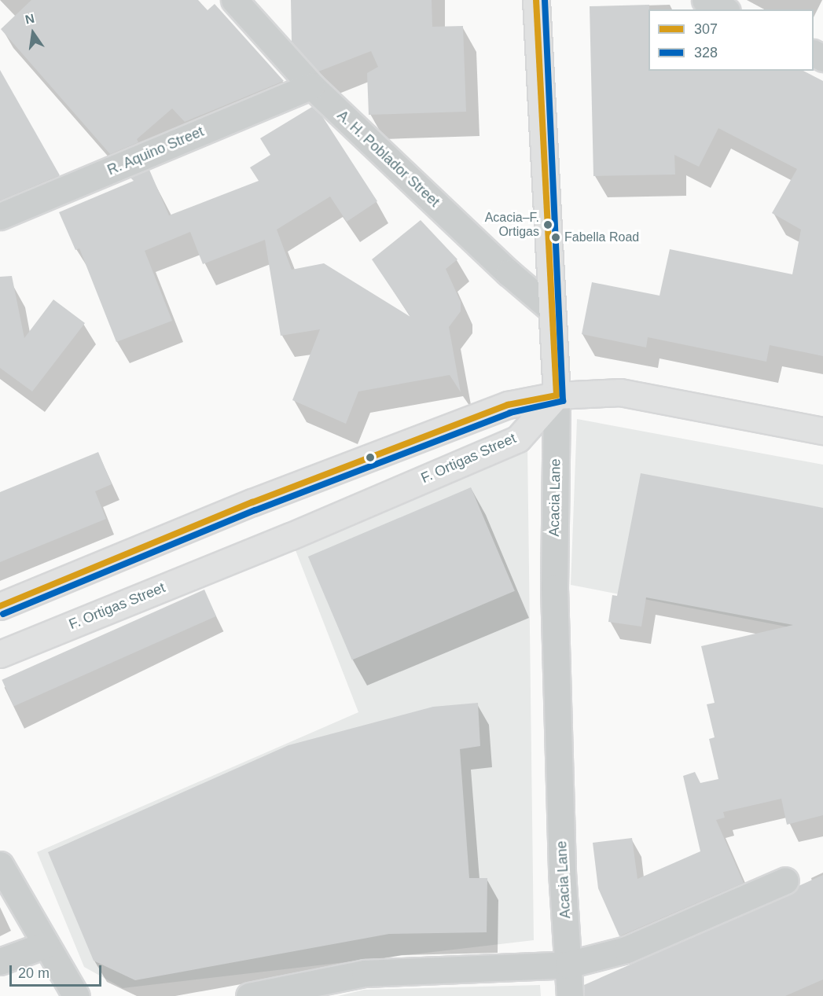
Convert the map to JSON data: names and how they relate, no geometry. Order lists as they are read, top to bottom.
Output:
{
  "streets": {
    "street": [
      "R. Aquino Street",
      "A. H. Poblador Street",
      "F. Ortigas Street",
      "Acacia Lane"
    ]
  },
  "crossings": [
    ["R. Aquino Street", "A. H. Poblador Street"],
    ["A. H. Poblador Street", "Acacia Lane"],
    ["F. Ortigas Street", "Acacia Lane"]
  ],
  "places": ["Acacia–F. Ortigas", "Fabella Road"],
  "lines": ["transit line 307", "transit line 328"],
  "legend": ["307", "328"],
  "scale_bar": "20 m",
  "north": "top"
}
